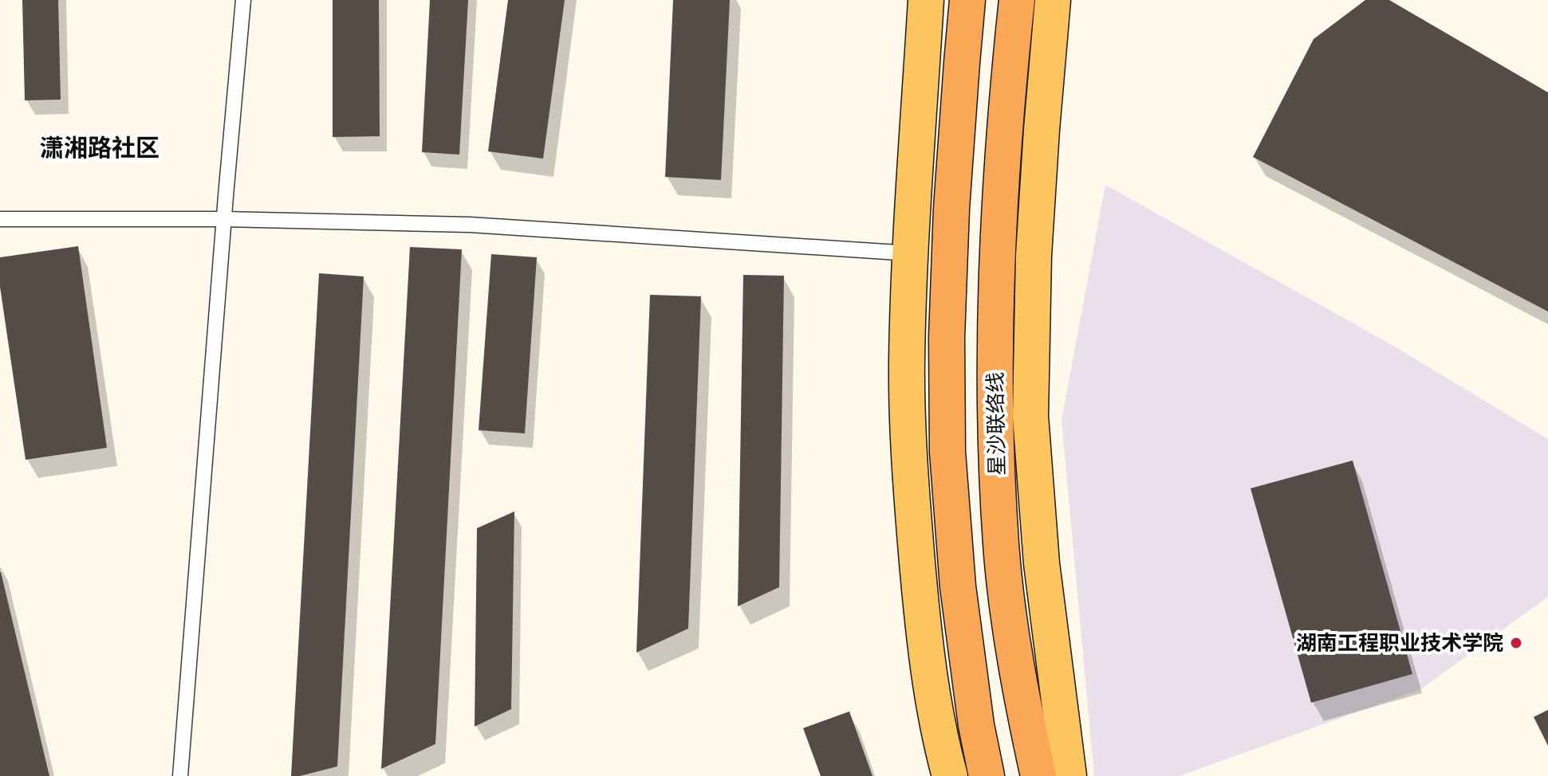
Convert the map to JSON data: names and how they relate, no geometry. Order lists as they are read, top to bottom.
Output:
{
  "streets": {
    "highway": ["星沙联络线"]
  },
  "districts": ["潇湘路社区"],
  "places": ["湖南工程职业技术学院"]
}
